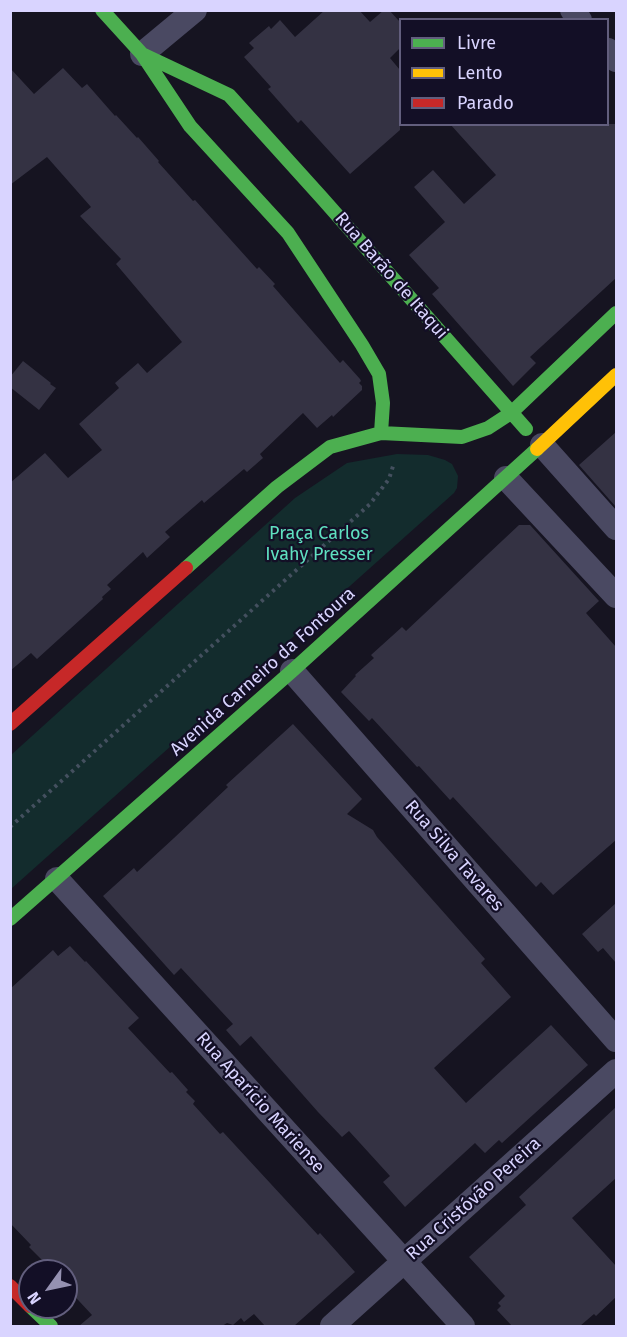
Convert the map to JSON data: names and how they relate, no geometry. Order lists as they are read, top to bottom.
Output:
{
  "streets": {
    "main road": ["Rua Barão de Itaqui", "Avenida Carneiro da Fontoura"],
    "street": ["Rua Silva Tavares", "Rua Aparício Mariense", "Rua Cristóvão Pereira"]
  },
  "crossings": [
    ["Rua Barão de Itaqui", "Avenida Carneiro da Fontoura"],
    ["Avenida Carneiro da Fontoura", "Rua Silva Tavares"],
    ["Avenida Carneiro da Fontoura", "Rua Aparício Mariense"],
    ["Rua Aparício Mariense", "Rua Cristóvão Pereira"]
  ],
  "parks": ["Praça Carlos Ivahy Presser"],
  "legend": ["Livre", "Lento", "Parado"],
  "north": "bottom left"
}
